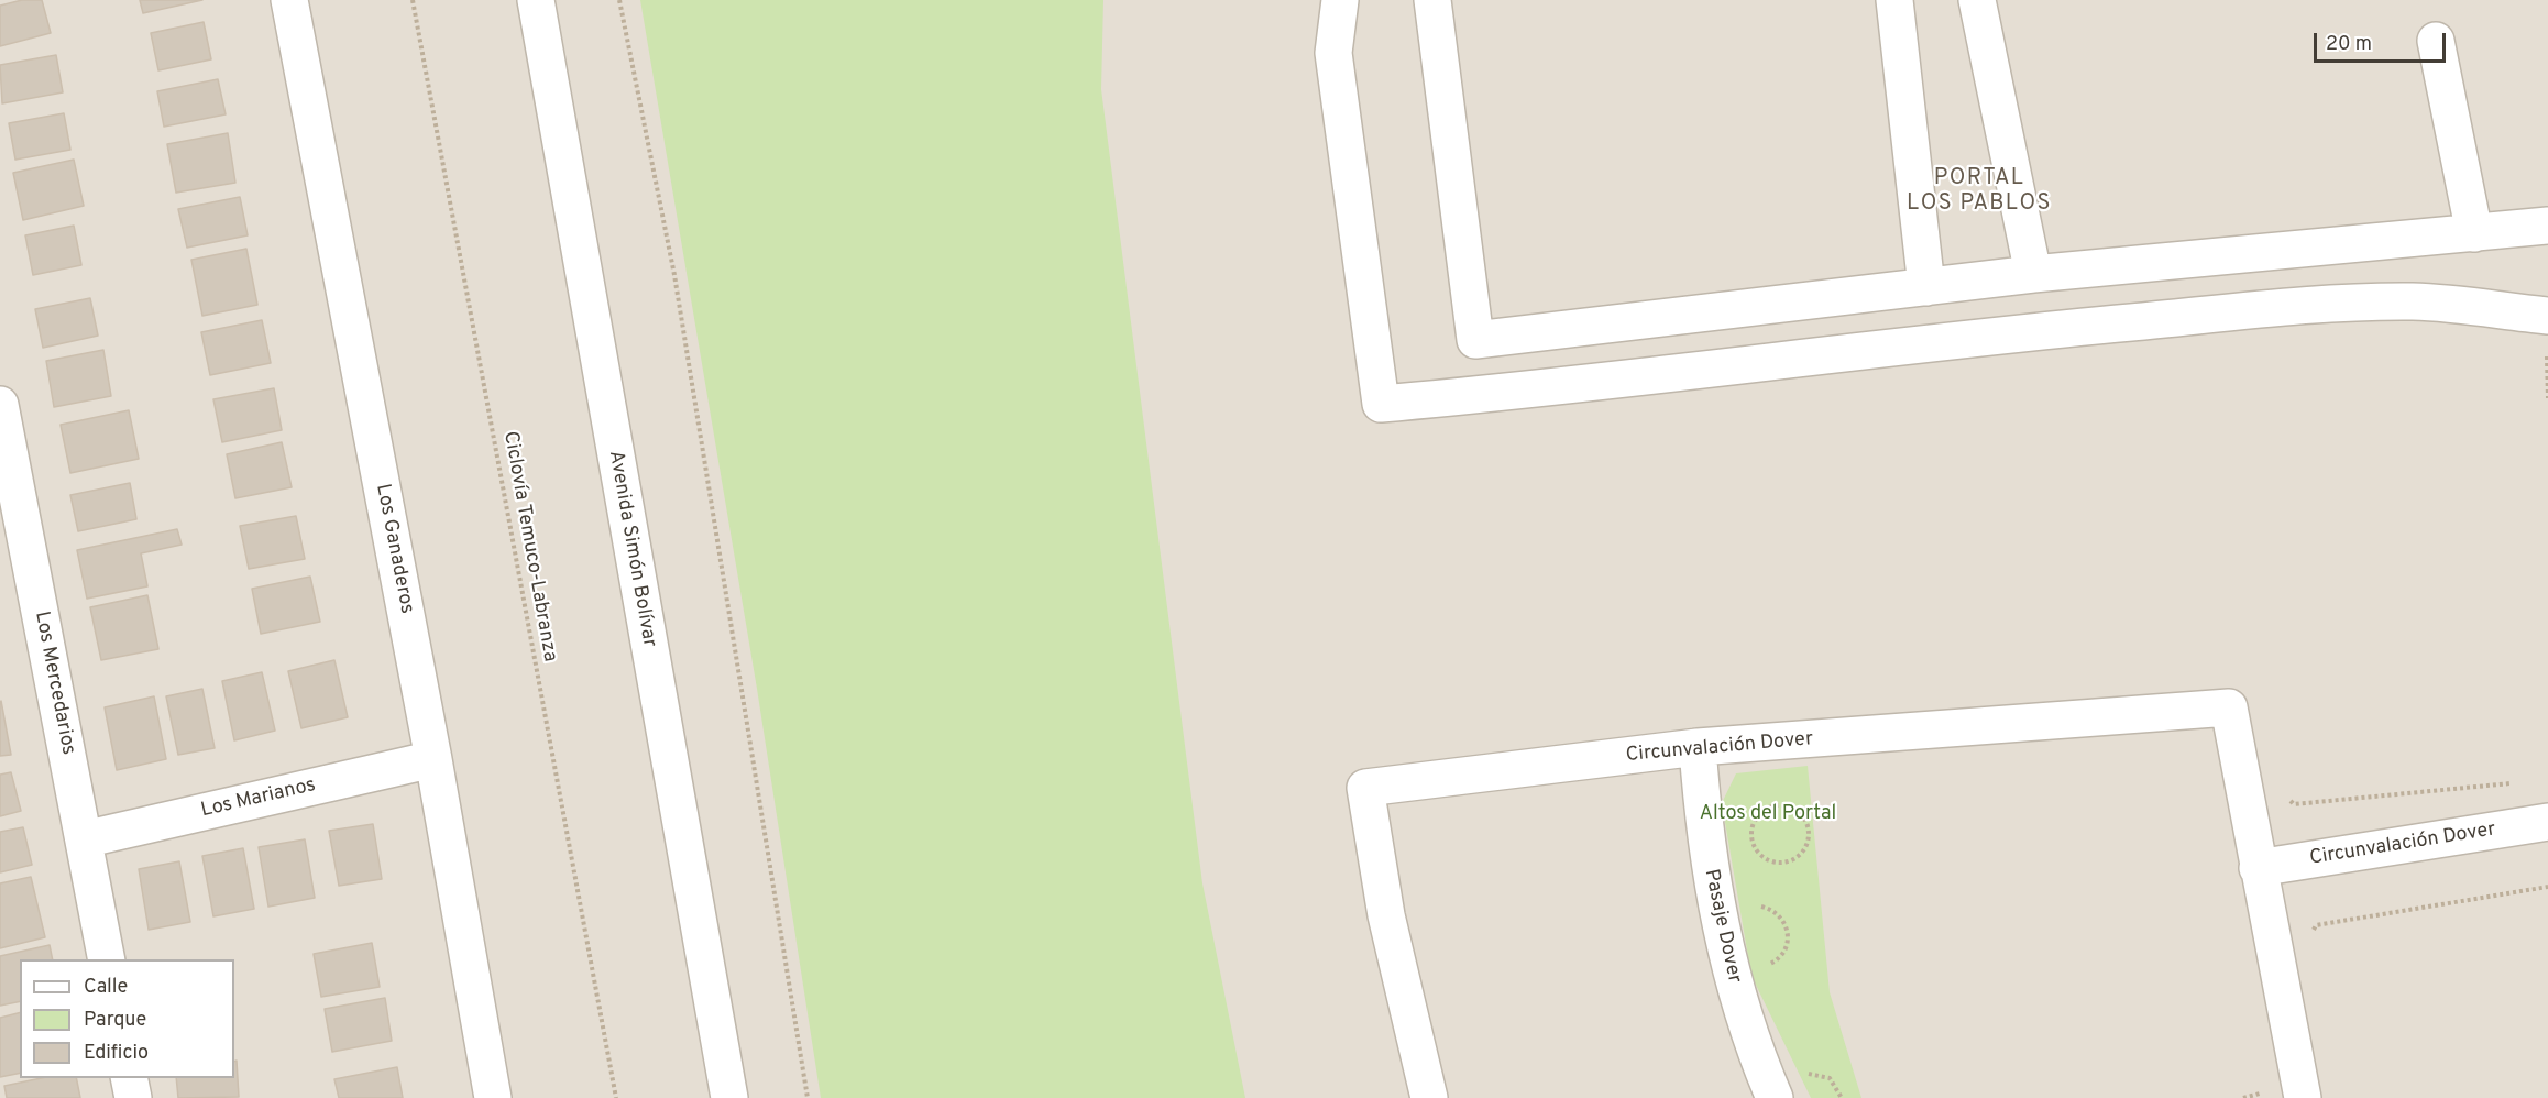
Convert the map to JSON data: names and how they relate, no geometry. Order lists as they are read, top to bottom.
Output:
{
  "streets": {
    "street": [
      "Los Ganaderos",
      "Avenida Simón Bolívar",
      "Los Mercedarios",
      "Circunvalación Dover",
      "Los Marianos",
      "Pasaje Dover"
    ],
    "path": ["Ciclovía Temuco-Labranza"]
  },
  "crossings": [
    ["Los Ganaderos", "Los Marianos"],
    ["Los Mercedarios", "Los Marianos"],
    ["Circunvalación Dover", "Pasaje Dover"]
  ],
  "districts": ["PORTAL LOS PABLOS"],
  "parks": ["Altos del Portal"],
  "legend": ["Calle", "Parque", "Edificio"],
  "scale_bar": "20 m"
}
